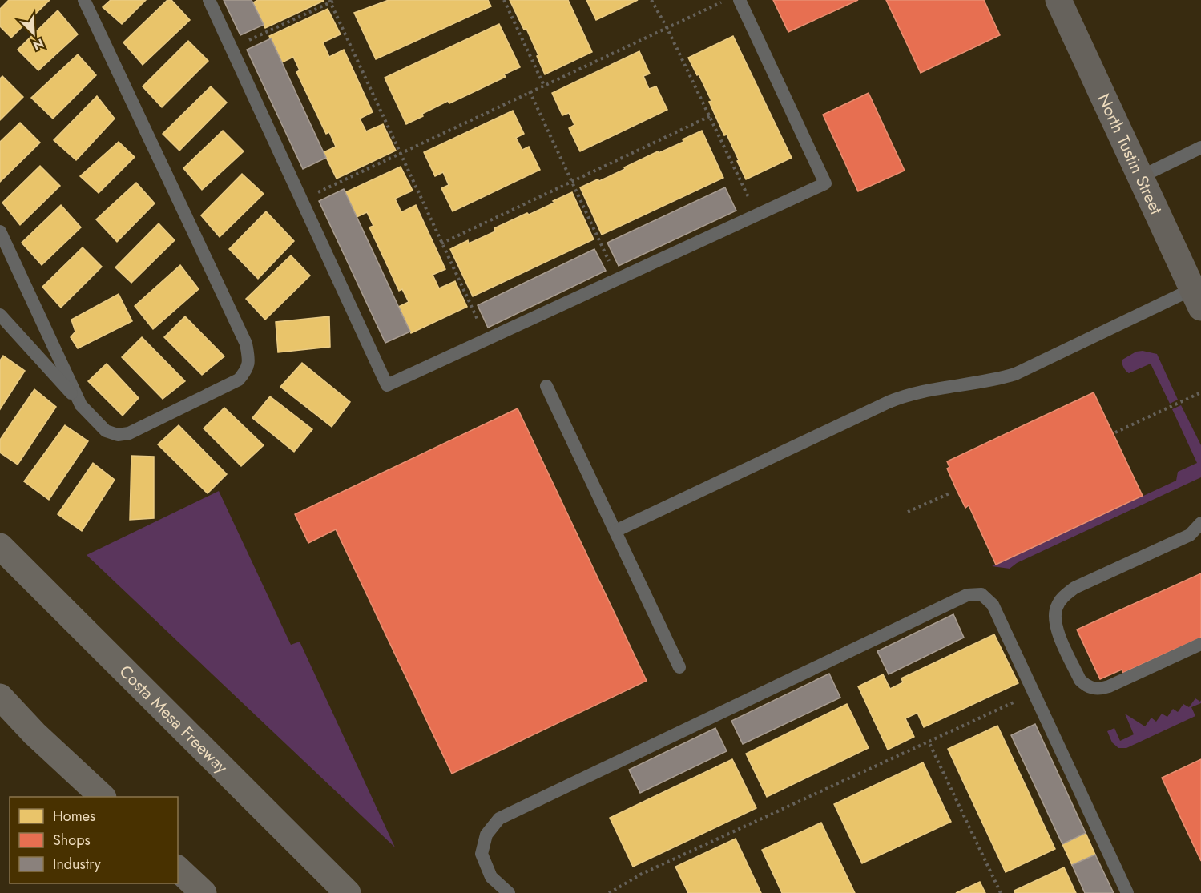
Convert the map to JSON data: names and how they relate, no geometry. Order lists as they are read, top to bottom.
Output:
{
  "streets": {
    "highway": ["Costa Mesa Freeway"],
    "main road": ["North Tustin Street"]
  },
  "legend": ["Homes", "Shops", "Industry"],
  "north": "bottom right"
}
